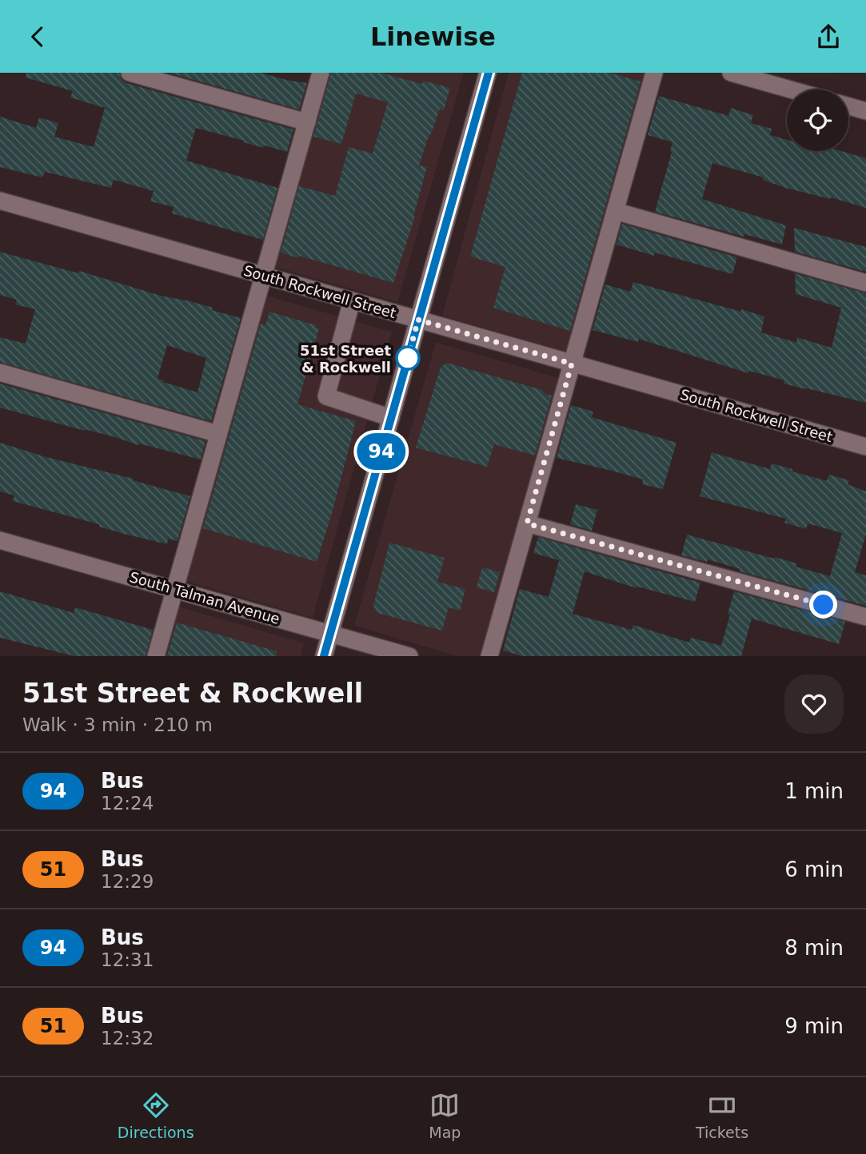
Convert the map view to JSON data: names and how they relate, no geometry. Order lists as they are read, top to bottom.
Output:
{
  "streets": {
    "street": ["South Rockwell Street", "South Talman Avenue"]
  },
  "places": ["51st Street & Rockwell"],
  "lines": ["bus line 94"],
  "page": {
    "header": "Linewise",
    "on_map": "94",
    "heading": ["51st Street & Rockwell", "Walk · 3 min · 210 m"],
    "list": [
      {
        "mark": "94",
        "name": "Bus",
        "note": "12:24",
        "value": "1 min"
      },
      {
        "mark": "51",
        "name": "Bus",
        "note": "12:29",
        "value": "6 min"
      },
      {
        "mark": "94",
        "name": "Bus",
        "note": "12:31",
        "value": "8 min"
      },
      {
        "mark": "51",
        "name": "Bus",
        "note": "12:32",
        "value": "9 min"
      }
    ],
    "tabs": ["Directions", "Map", "Tickets"]
  }
}
